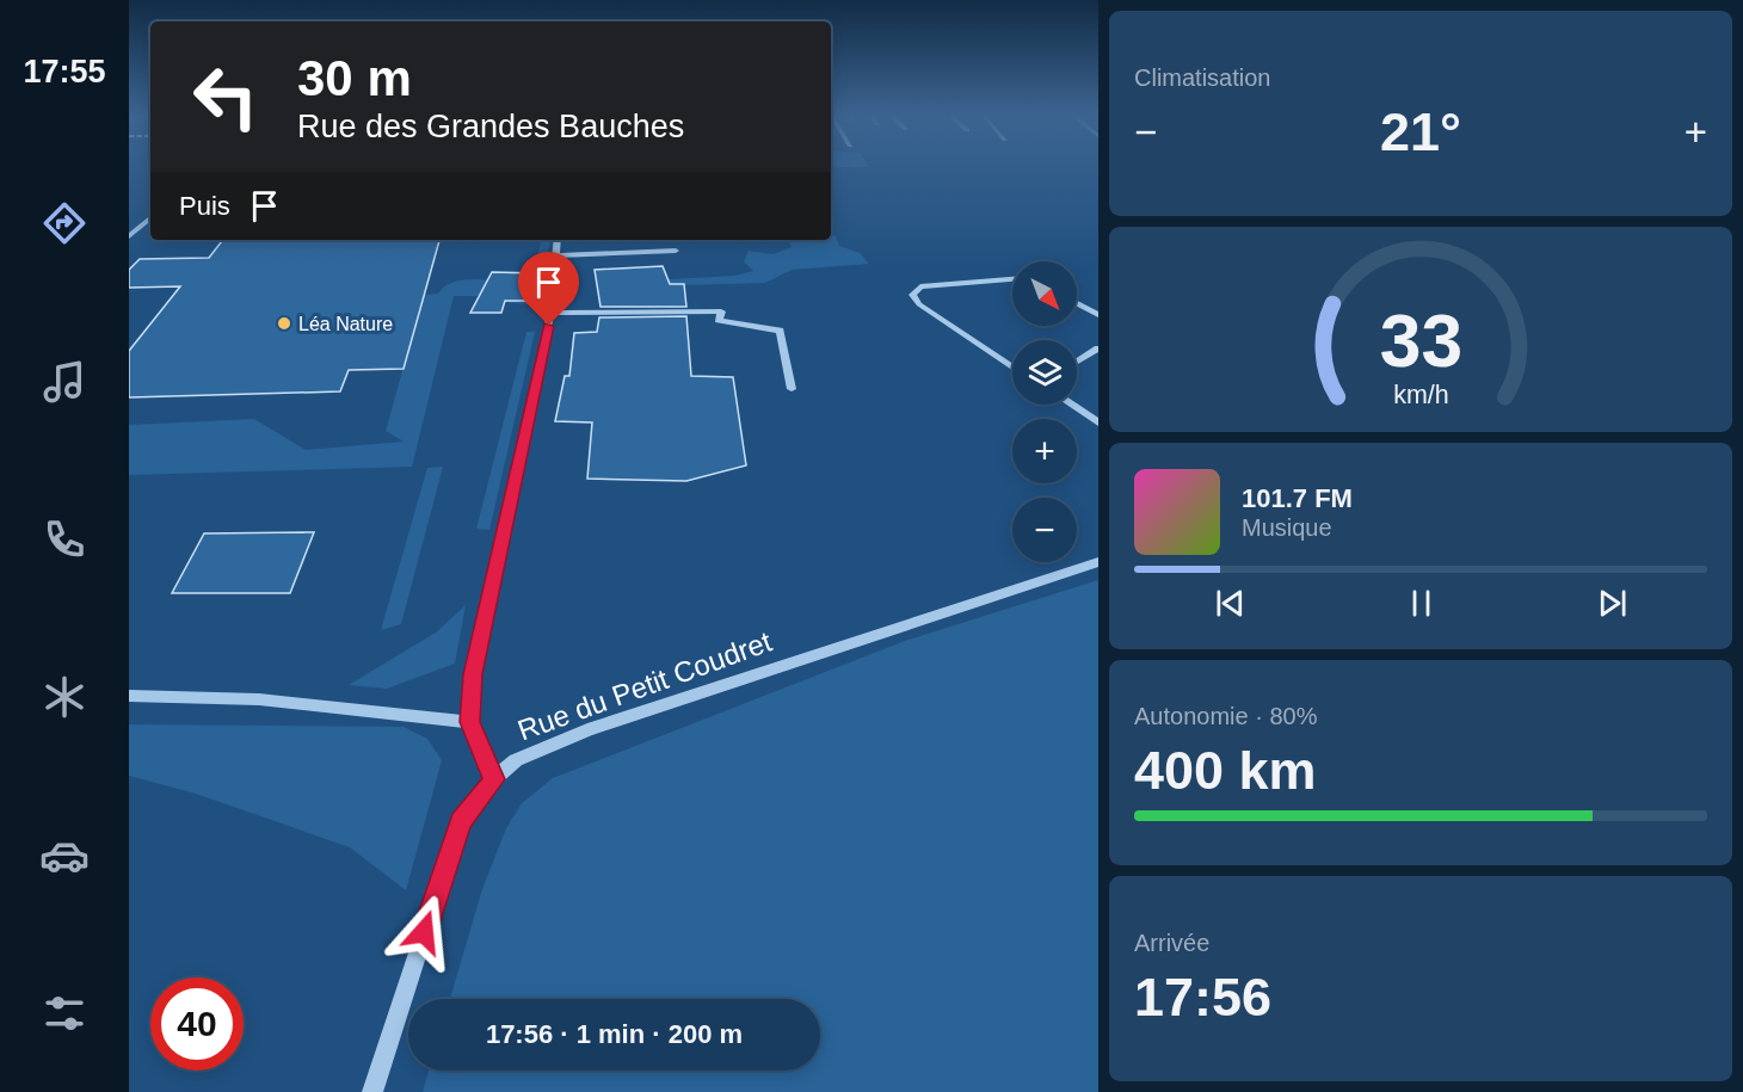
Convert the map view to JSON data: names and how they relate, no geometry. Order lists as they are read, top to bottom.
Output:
{
  "streets": {
    "street": ["Rue du Petit Coudret"]
  },
  "places": ["Léa Nature"],
  "north": "bottom right",
  "page": {
    "tabs": "17:55",
    "tile": [
      "Climatisation",
      ["Autonomie · 80%", "400 km"],
      ["Arrivée", "17:56"]
    ],
    "turn": ["30 m", "Rue des Grandes Bauches"],
    "heat": ["−", "21°", "+"],
    "then": "Puis",
    "map_buttons": ["+", "−"],
    "song": ["101.7 FM", "Musique"],
    "limit": "40",
    "trip": "17:56 · 1 min · 200 m",
    "gauge": ["33", "km/h"]
  }
}
